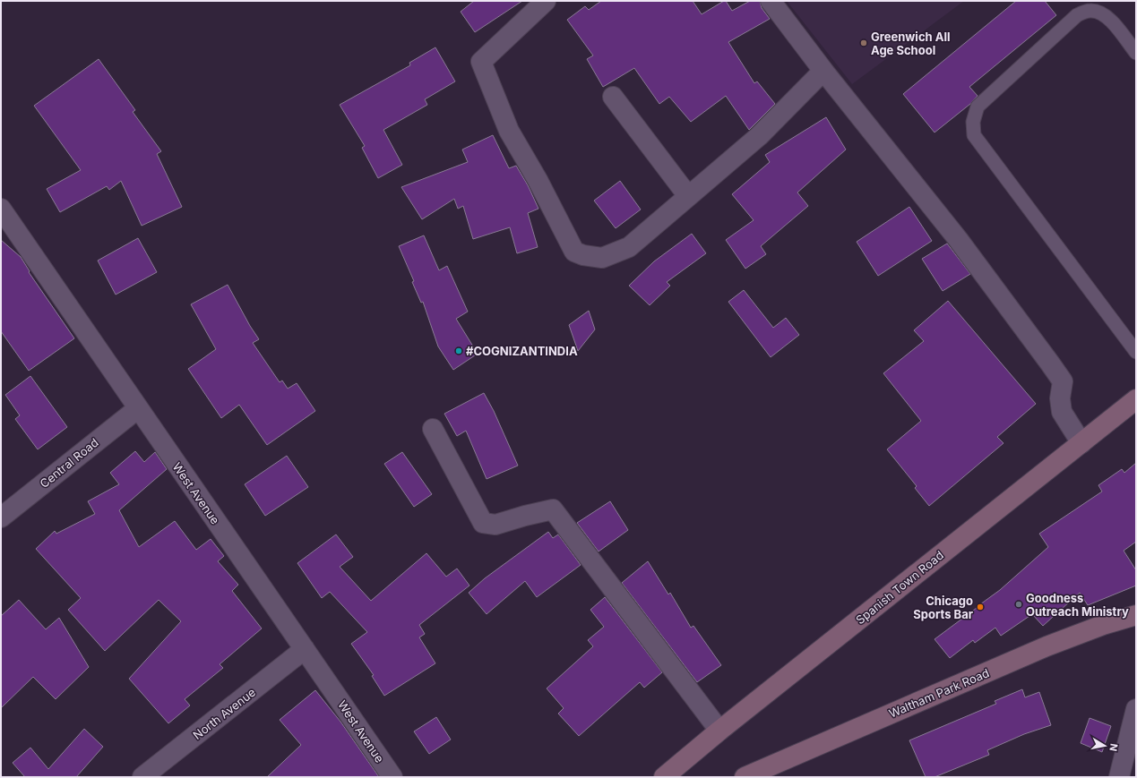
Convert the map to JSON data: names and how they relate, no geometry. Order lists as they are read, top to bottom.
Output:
{
  "streets": {
    "main road": ["Spanish Town Road", "Waltham Park Road"],
    "street": ["Central Road", "West Avenue", "North Avenue"]
  },
  "crossings": [
    ["Central Road", "West Avenue"],
    ["West Avenue", "North Avenue"]
  ],
  "places": [
    "Greenwich All Age School",
    "#COGNIZANTINDIA",
    "Goodness Outreach Ministry",
    "Chicago Sports Bar"
  ],
  "north": "right"
}
